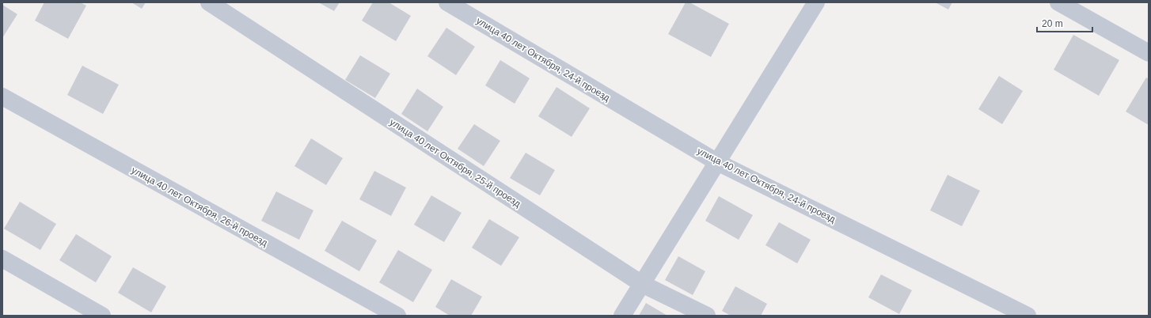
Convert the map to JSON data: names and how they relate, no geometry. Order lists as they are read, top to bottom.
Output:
{
  "streets": {
    "street": ["улица 40 лет Октября, 24-й проезд", "улица 40 лет Октября, 25-й проезд", "улица 40 лет Октября, 26-й проезд"]
  },
  "scale_bar": "20 m"
}
